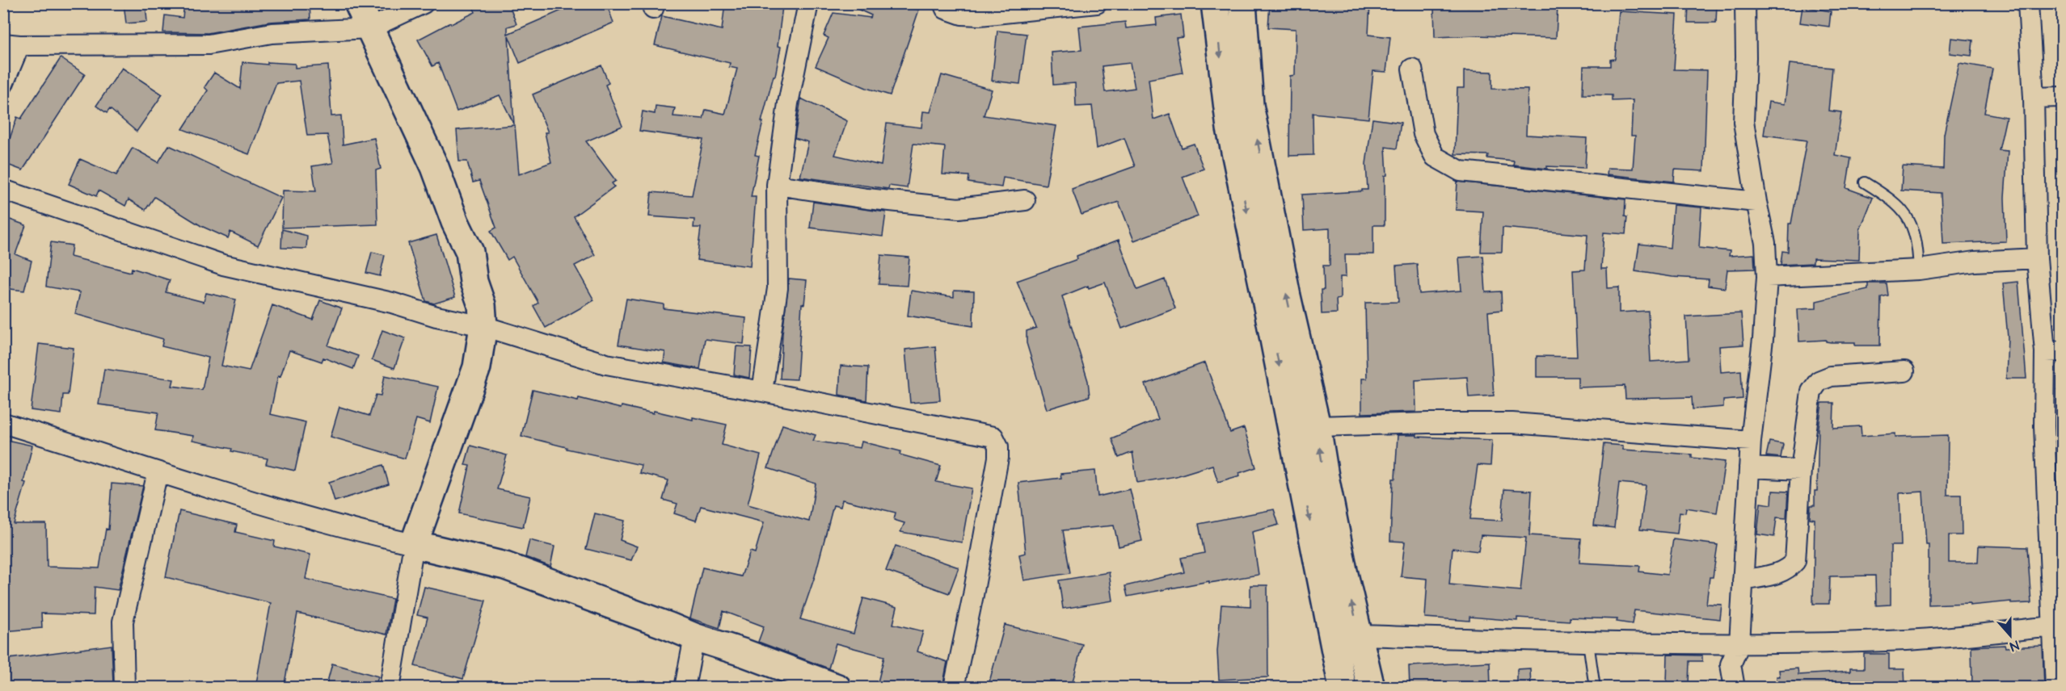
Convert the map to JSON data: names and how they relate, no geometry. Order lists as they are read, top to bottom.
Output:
{
  "north": "bottom"
}
